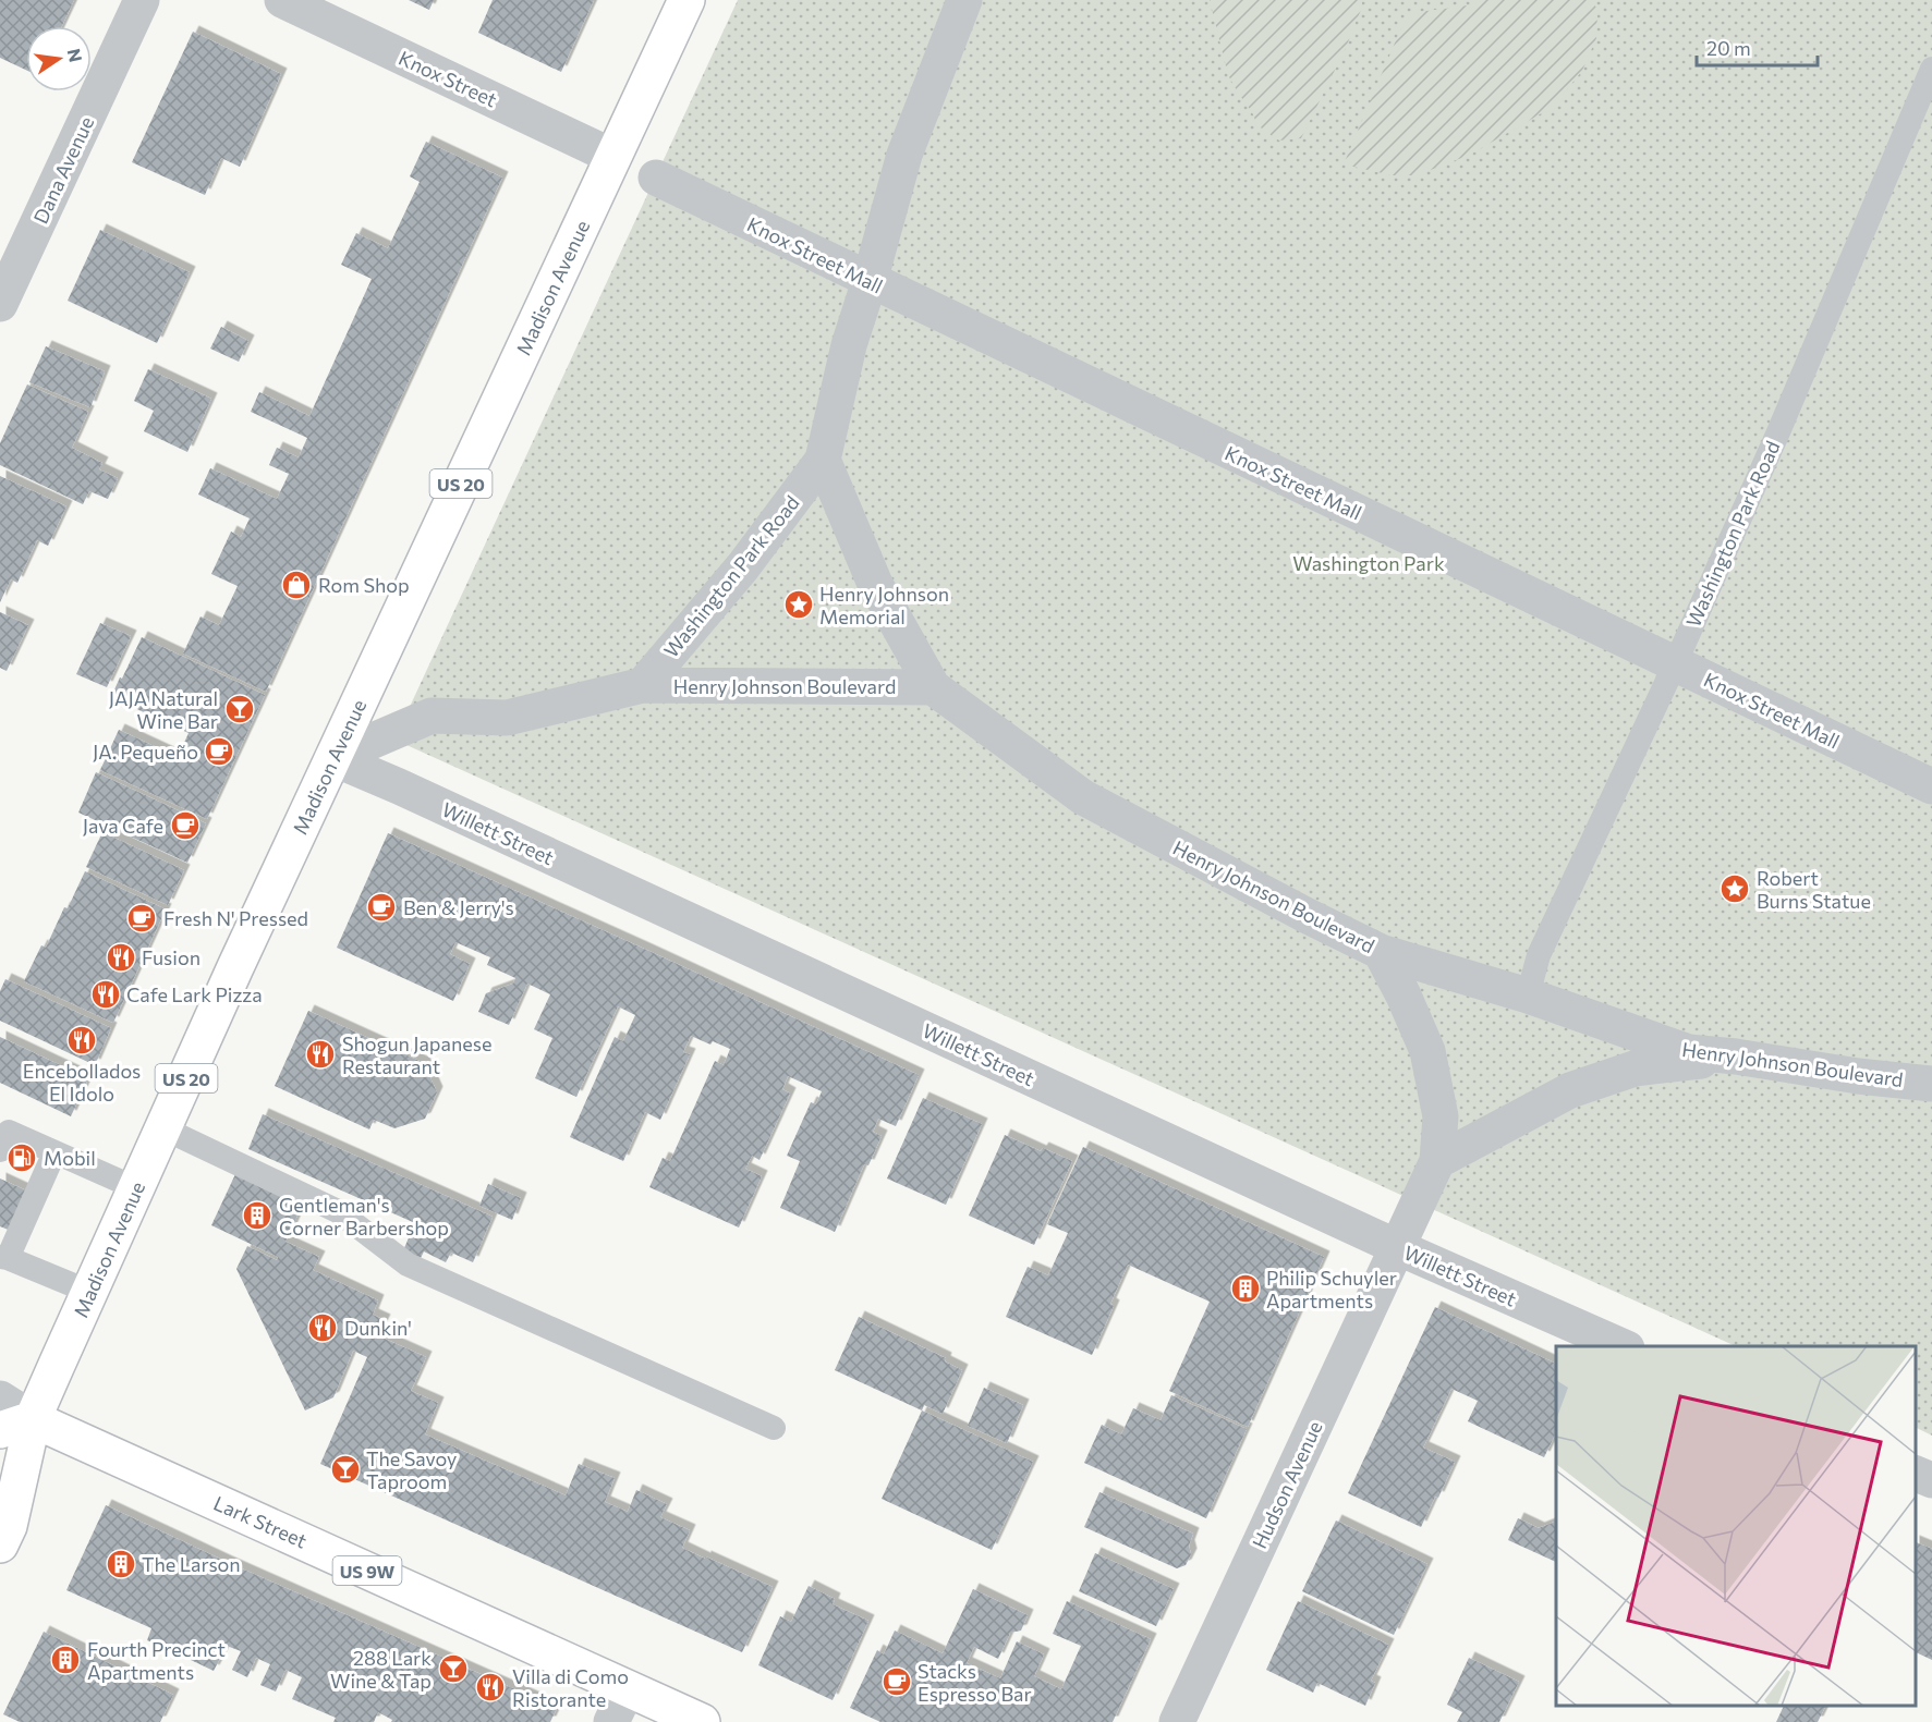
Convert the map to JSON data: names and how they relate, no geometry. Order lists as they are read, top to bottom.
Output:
{
  "streets": {
    "main road": [
      "Madison Avenue",
      "US 20",
      "Lark Street",
      "US 9W"
    ],
    "street": [
      "Knox Street",
      "Dana Avenue",
      "Knox Street Mall",
      "Washington Park Road",
      "Henry Johnson Boulevard",
      "Willett Street",
      "Hudson Avenue"
    ]
  },
  "crossings": [
    ["Knox Street", "Madison Avenue"],
    ["Knox Street Mall", "Washington Park Road"],
    ["Madison Avenue", "Willett Street"],
    ["Madison Avenue", "Lark Street"],
    ["Washington Park Road", "Henry Johnson Boulevard"],
    ["Willett Street", "Hudson Avenue"]
  ],
  "parks": ["Washington Park"],
  "places": {
    "shop": ["Rom Shop"],
    "place": ["Henry Johnson Memorial", "Robert Burns Statue"],
    "bar": ["JAJA Natural Wine Bar", "The Savoy Taproom", "288 Lark Wine & Tap"],
    "cafe": [
      "JA. Pequeño",
      "Java Cafe",
      "Ben & Jerry's",
      "Fresh N' Pressed",
      "Stacks Espresso Bar"
    ],
    "restaurant": [
      "Fusion",
      "Cafe Lark Pizza",
      "Encebollados El Idolo",
      "Shogun Japanese Restaurant",
      "Dunkin'",
      "Villa di Como Ristorante"
    ],
    "fuel station": ["Mobil"],
    "building": [
      "Gentleman's Corner Barbershop",
      "Philip Schuyler Apartments",
      "The Larson",
      "Fourth Precinct Apartments"
    ]
  },
  "scale_bar": "20 m",
  "north": "right"
}
